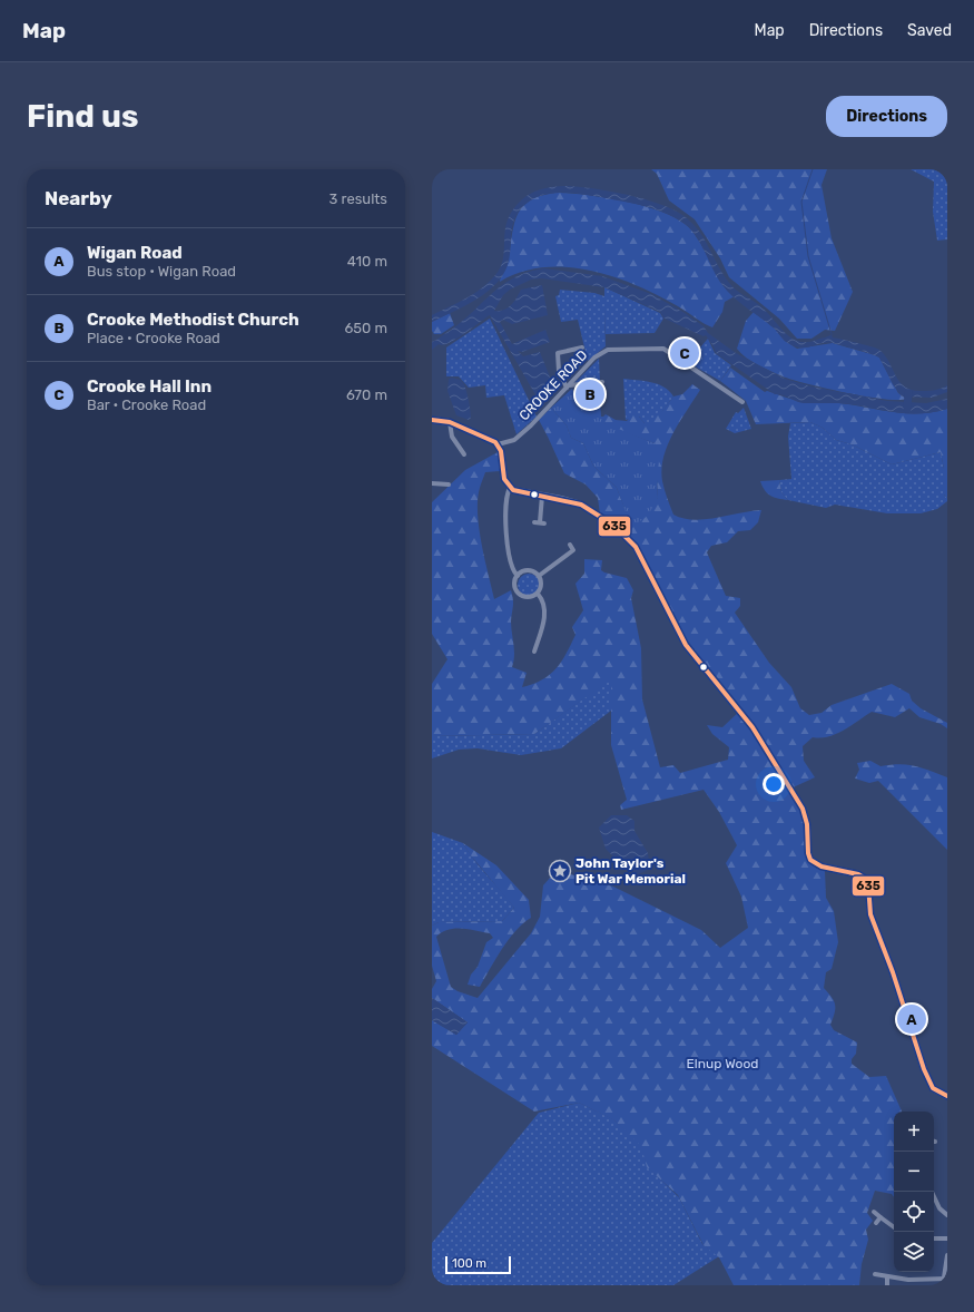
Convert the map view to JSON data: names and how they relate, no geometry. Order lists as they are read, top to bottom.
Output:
{
  "streets": {
    "street": ["CROOKE ROAD"]
  },
  "parks": ["Elnup Wood"],
  "places": {
    "place": ["John Taylor's Pit War Memorial"]
  },
  "lines": ["transit line 635"],
  "scale_bar": "100 m",
  "page": {
    "header": "Map",
    "nav": ["Map", "Directions", "Saved"],
    "buttons": "Directions",
    "title": "Find us",
    "heading": ["Nearby", "3 results"],
    "list": [
      {
        "mark": "A",
        "name": "Wigan Road",
        "note": "Bus stop · Wigan Road",
        "value": "410 m"
      },
      {
        "mark": "B",
        "name": "Crooke Methodist Church",
        "note": "Place · Crooke Road",
        "value": "650 m"
      },
      {
        "mark": "C",
        "name": "Crooke Hall Inn",
        "note": "Bar · Crooke Road",
        "value": "670 m"
      }
    ],
    "pins": ["C", "B", "A"],
    "map_buttons": ["+", "−"],
    "scale": "100 m"
  }
}
